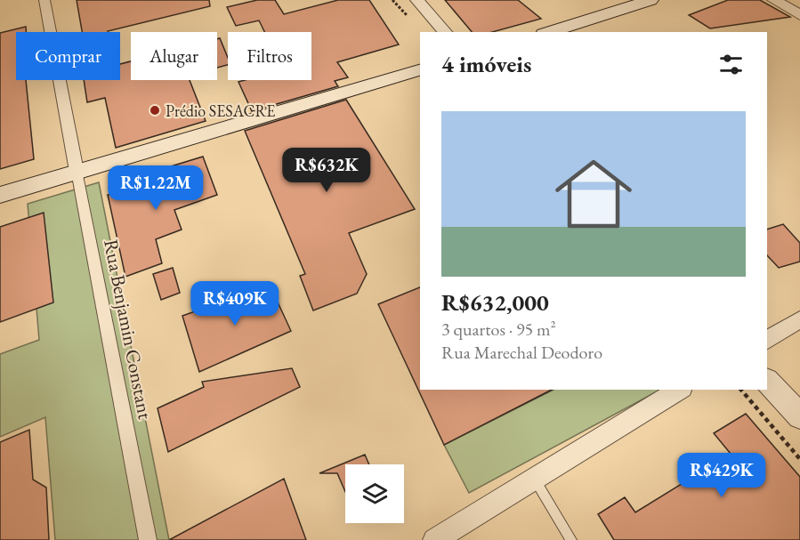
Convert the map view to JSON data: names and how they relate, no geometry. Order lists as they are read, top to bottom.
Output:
{
  "streets": {
    "street": ["Rua Benjamin Constant"]
  },
  "places": ["Prédio SESACRE"],
  "page": {
    "chip": ["Comprar", "Alugar", "Filtros"],
    "heading": "4 imóveis",
    "list": [
      {
        "name": "R$632,000",
        "note": "3 quartos · 95 m² · Rua Marechal Deodoro"
      }
    ],
    "price": [
      "R$632K",
      "R$1.22M",
      "R$409K",
      "R$429K"
    ]
  }
}
